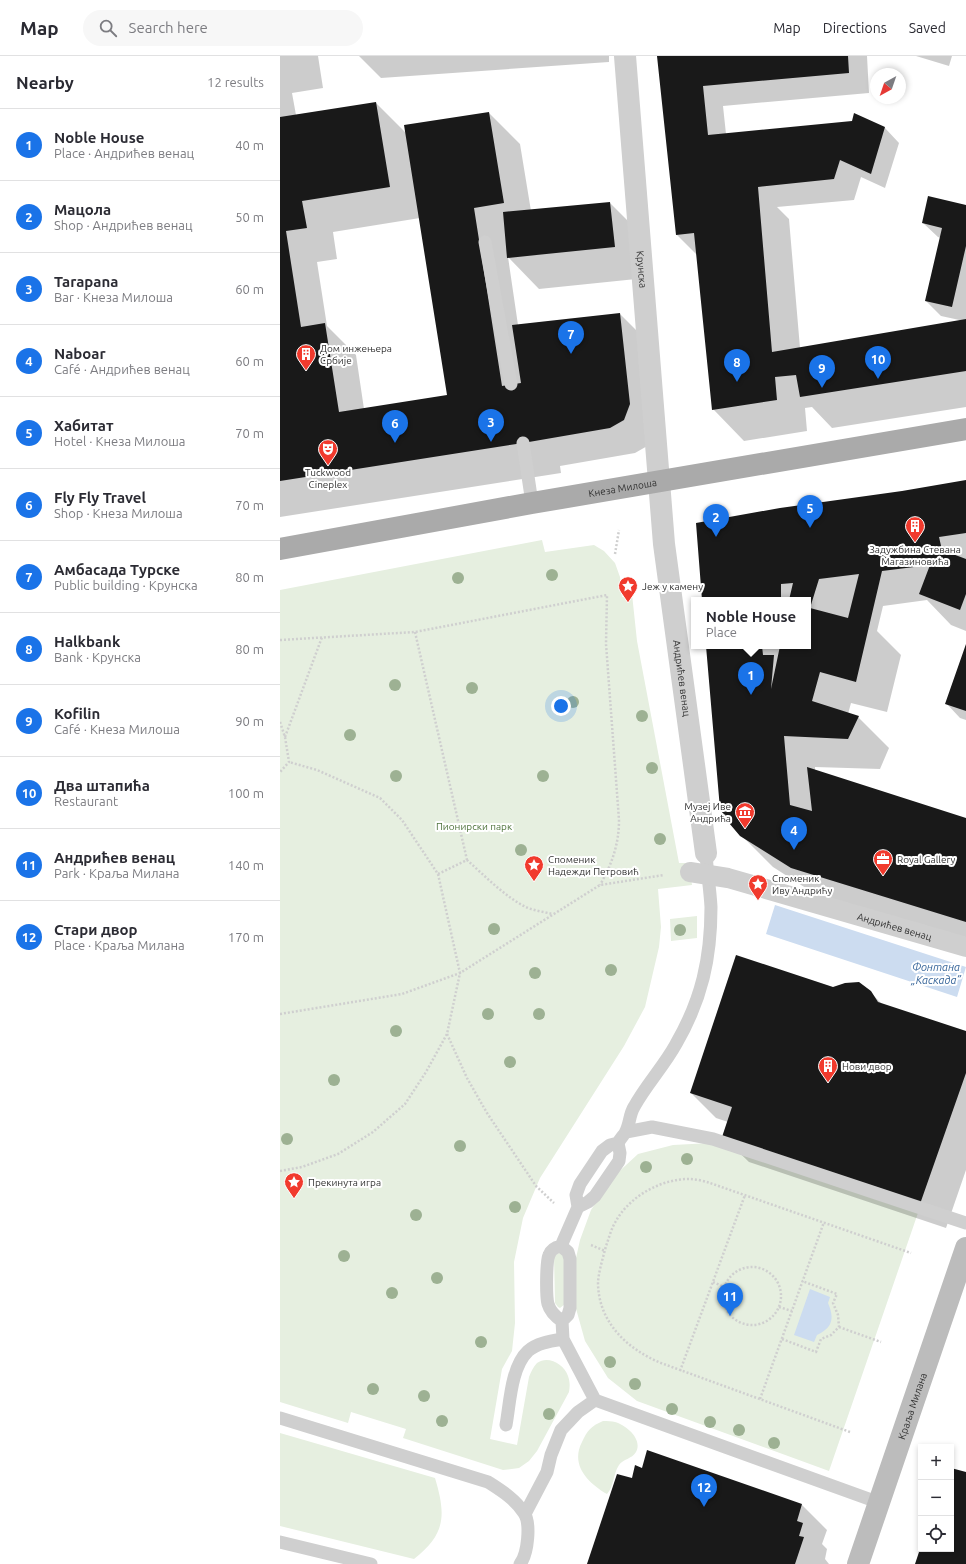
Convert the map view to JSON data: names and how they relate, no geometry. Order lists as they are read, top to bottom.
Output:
{
  "streets": {
    "main road": ["Кнеза Милоша", "Краља Милана"],
    "street": ["Крунска", "Андрићев венац"]
  },
  "crossings": [
    ["Крунска", "Кнеза Милоша"],
    ["Крунска", "Андрићев венац"],
    ["Кнеза Милоша", "Андрићев венац"]
  ],
  "water": ["Фонтана „Каскада”"],
  "parks": ["Пионирски парк"],
  "places": {
    "building": ["Дом инжењера Србије", "Задужбина Стевана Магазиновића", "Нови двор"],
    "theatre": ["Tuckwood Cineplex"],
    "place": [
      "Јеж у камену",
      "Споменик Надежди Петровић",
      "Споменик Иву Андрићу",
      "Прекинута игра"
    ],
    "museum": ["Музеј Иве Андрића"],
    "office": ["Royal Gallery"]
  },
  "north": "bottom left",
  "page": {
    "header": "Map",
    "search": "Search here",
    "nav": ["Map", "Directions", "Saved"],
    "heading": ["Nearby", "12 results"],
    "list": [
      {
        "mark": "1",
        "name": "Noble House",
        "note": "Place · Андрићев венац",
        "value": "40 m"
      },
      {
        "mark": "2",
        "name": "Мацола",
        "note": "Shop · Андрићев венац",
        "value": "50 m"
      },
      {
        "mark": "3",
        "name": "Tarapana",
        "note": "Bar · Кнеза Милоша",
        "value": "60 m"
      },
      {
        "mark": "4",
        "name": "Naboar",
        "note": "Café · Андрићев венац",
        "value": "60 m"
      },
      {
        "mark": "5",
        "name": "Хабитат",
        "note": "Hotel · Кнеза Милоша",
        "value": "70 m"
      },
      {
        "mark": "6",
        "name": "Fly Fly Travel",
        "note": "Shop · Кнеза Милоша",
        "value": "70 m"
      },
      {
        "mark": "7",
        "name": "Амбасада Турске",
        "note": "Public building · Крунска",
        "value": "80 m"
      },
      {
        "mark": "8",
        "name": "Halkbank",
        "note": "Bank · Крунска",
        "value": "80 m"
      },
      {
        "mark": "9",
        "name": "Kofilin",
        "note": "Café · Кнеза Милоша",
        "value": "90 m"
      },
      {
        "mark": "10",
        "name": "Два штапића",
        "note": "Restaurant",
        "value": "100 m"
      },
      {
        "mark": "11",
        "name": "Андрићев венац",
        "note": "Park · Краља Милана",
        "value": "140 m"
      },
      {
        "mark": "12",
        "name": "Стари двор",
        "note": "Place · Краља Милана",
        "value": "170 m"
      }
    ],
    "pins": [
      "7",
      "10",
      "8",
      "9",
      "3",
      "6",
      "5",
      "2",
      "1",
      "4",
      "11",
      "12"
    ],
    "popup": ["Noble House", "Place"],
    "map_buttons": ["+", "−"]
  }
}
